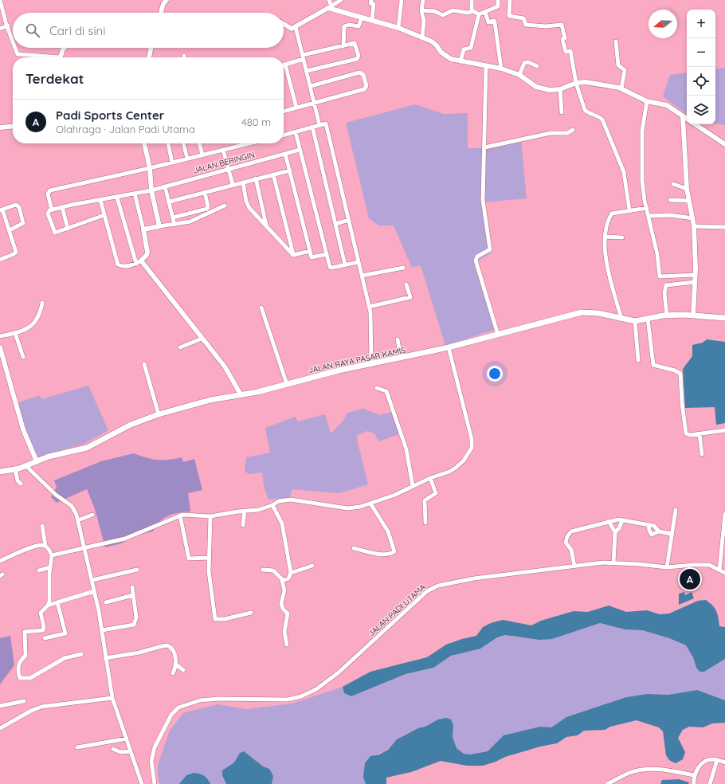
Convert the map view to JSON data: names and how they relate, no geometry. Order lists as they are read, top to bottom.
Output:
{
  "streets": {
    "main road": ["JALAN RAYA PASAR KAMIS"],
    "street": ["JALAN BERINGIN", "JALAN PADI UTAMA"]
  },
  "north": "left",
  "page": {
    "map_buttons": ["+", "−"],
    "search": "Cari di sini",
    "heading": "Terdekat",
    "list": [
      {
        "mark": "A",
        "name": "Padi Sports Center",
        "note": "Olahraga · Jalan Padi Utama",
        "value": "480 m"
      }
    ],
    "pins": "A"
  }
}
